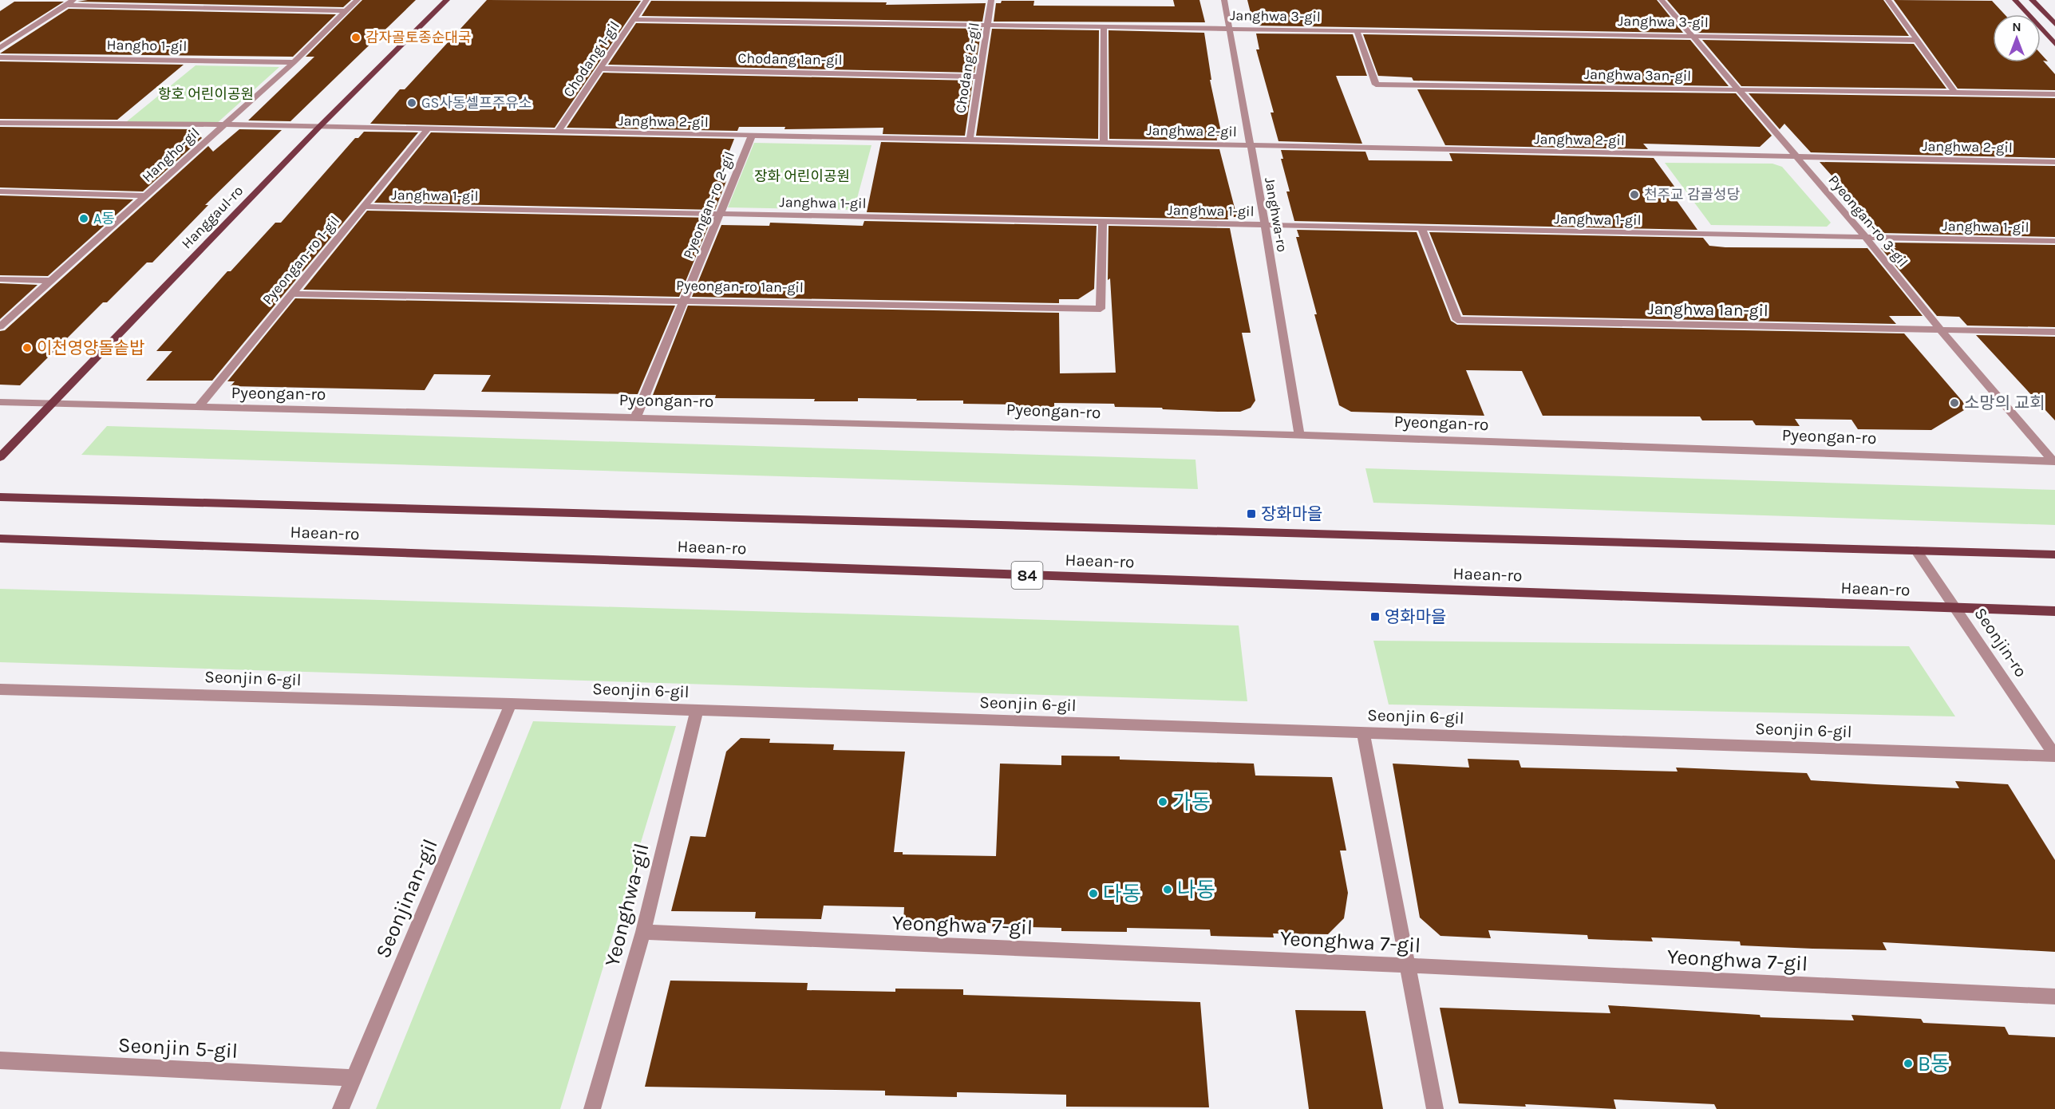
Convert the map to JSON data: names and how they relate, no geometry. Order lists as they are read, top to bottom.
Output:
{
  "streets": {
    "main road": ["Hanggaul-ro", "Haean-ro", "84"],
    "street": [
      "Janghwa 3-gil",
      "Hangho 1-gil",
      "Chodang 1-gil",
      "Chodang 1an-gil",
      "Chodang 2-gil",
      "Janghwa 3an-gil",
      "Janghwa 2-gil",
      "Hangho-gil",
      "Janghwa 1-gil",
      "Pyeongan-ro 2-gil",
      "Janghwa-ro",
      "Pyeongan-ro 3-gil",
      "Pyeongan-ro 1-gil",
      "Pyeongan-ro 1an-gil",
      "Janghwa 1an-gil",
      "Pyeongan-ro",
      "Seonjin-ro",
      "Seonjin 6-gil",
      "Seonjinan-gil",
      "Yeonghwa-gil",
      "Yeonghwa 7-gil",
      "Seonjin 5-gil"
    ]
  },
  "crossings": [
    ["Janghwa 3-gil", "Chodang 1-gil"],
    ["Janghwa 3-gil", "Chodang 2-gil"],
    ["Janghwa 3-gil", "Janghwa 3an-gil"],
    ["Janghwa 3-gil", "Janghwa-ro"],
    ["Janghwa 3-gil", "Pyeongan-ro 3-gil"],
    ["Hangho 1-gil", "Hangho-gil"],
    ["Chodang 1-gil", "Chodang 1an-gil"],
    ["Chodang 1-gil", "Janghwa 2-gil"],
    ["Chodang 1an-gil", "Chodang 2-gil"],
    ["Chodang 2-gil", "Janghwa 2-gil"],
    ["Janghwa 3an-gil", "Pyeongan-ro 3-gil"],
    ["Janghwa 2-gil", "Hangho-gil"],
    ["Janghwa 2-gil", "Pyeongan-ro 2-gil"],
    ["Janghwa 2-gil", "Janghwa-ro"],
    ["Janghwa 2-gil", "Hanggaul-ro"],
    ["Janghwa 2-gil", "Pyeongan-ro 3-gil"],
    ["Janghwa 2-gil", "Pyeongan-ro 1-gil"],
    ["Janghwa 1-gil", "Pyeongan-ro 2-gil"],
    ["Janghwa 1-gil", "Janghwa-ro"],
    ["Janghwa 1-gil", "Pyeongan-ro 3-gil"],
    ["Janghwa 1-gil", "Pyeongan-ro 1-gil"],
    ["Janghwa 1-gil", "Pyeongan-ro 1an-gil"],
    ["Janghwa 1-gil", "Janghwa 1an-gil"],
    ["Pyeongan-ro 2-gil", "Pyeongan-ro 1an-gil"],
    ["Pyeongan-ro 2-gil", "Pyeongan-ro"],
    ["Janghwa-ro", "Pyeongan-ro"],
    ["Hanggaul-ro", "Pyeongan-ro"],
    ["Pyeongan-ro 3-gil", "Janghwa 1an-gil"],
    ["Pyeongan-ro 3-gil", "Pyeongan-ro"],
    ["Pyeongan-ro 1-gil", "Pyeongan-ro 1an-gil"],
    ["Pyeongan-ro 1-gil", "Pyeongan-ro"],
    ["Haean-ro", "Seonjin-ro"],
    ["Seonjin-ro", "Seonjin 6-gil"],
    ["Seonjin 6-gil", "Seonjinan-gil"],
    ["Seonjin 6-gil", "Yeonghwa-gil"],
    ["Seonjinan-gil", "Seonjin 5-gil"],
    ["Yeonghwa-gil", "Yeonghwa 7-gil"]
  ],
  "parks": ["항호 어린이공원", "장화 어린이공원"],
  "places": {
    "other": [
      "감자골토종순대국",
      "GS사동셀프주유소",
      "천주교 감골성당",
      "A동",
      "이천영양돌솥밥",
      "소망의 교회",
      "가동",
      "나동",
      "다동",
      "B동"
    ],
    "transit": ["장화마을", "영화마을"]
  },
  "north": "top"
}
